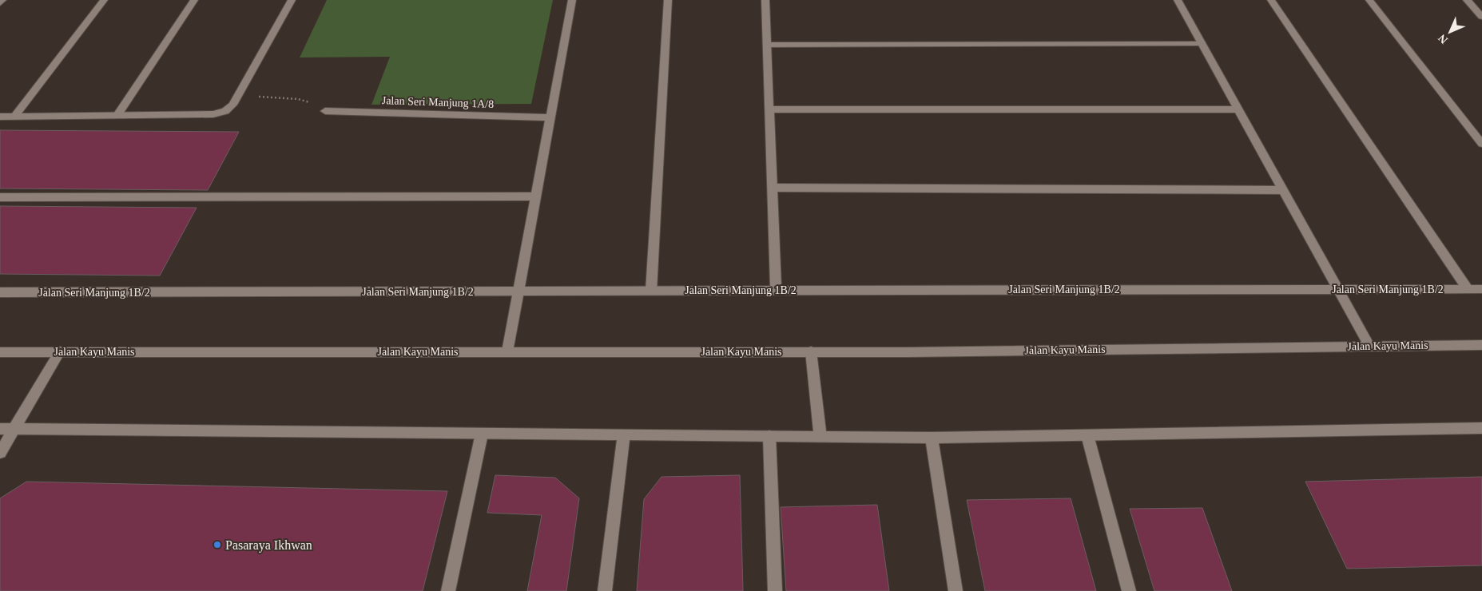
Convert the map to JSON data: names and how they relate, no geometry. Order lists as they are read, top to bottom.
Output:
{
  "streets": {
    "street": ["Jalan Seri Manjung 1A/8", "Jalan Seri Manjung 1B/2", "Jalan Kayu Manis"]
  },
  "places": ["Pasaraya Ikhwan"],
  "north": "bottom left"
}
